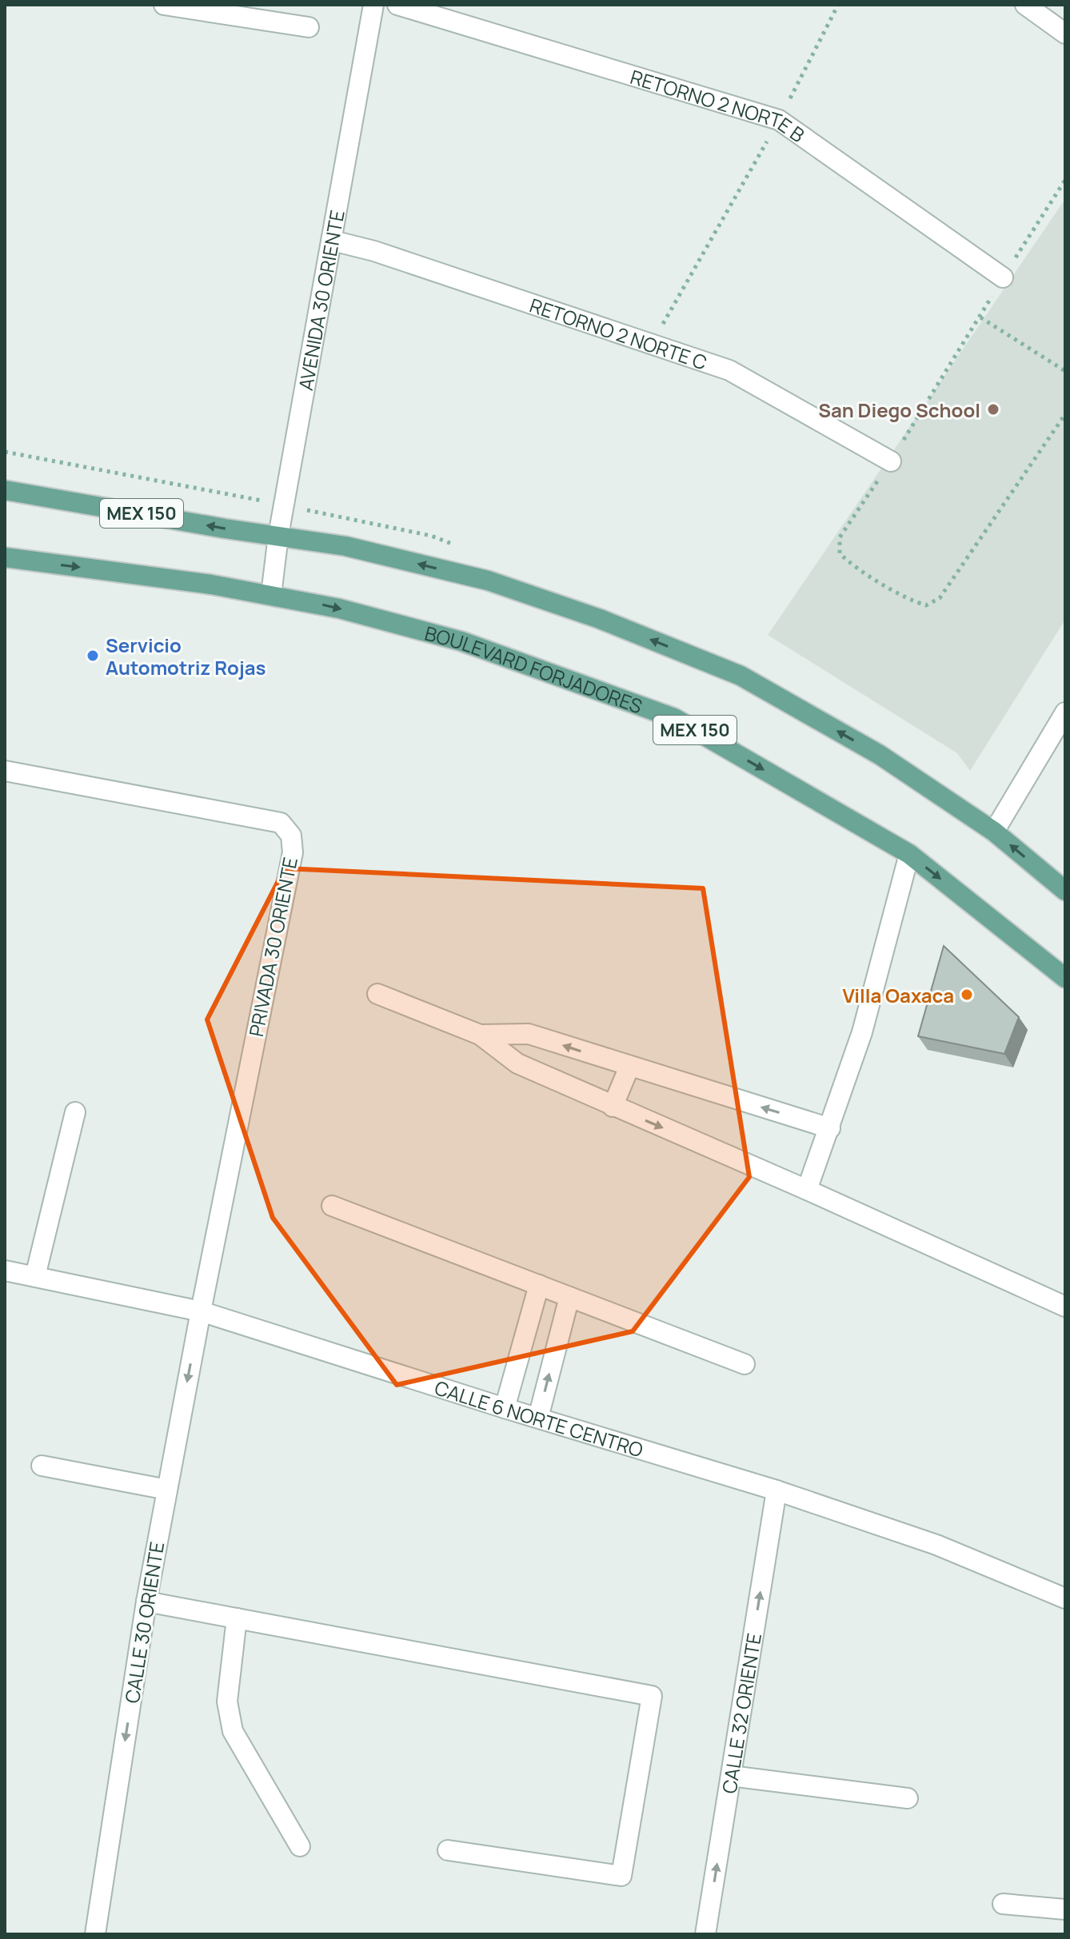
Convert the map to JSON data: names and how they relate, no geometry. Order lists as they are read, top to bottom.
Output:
{
  "streets": {
    "main road": ["MEX 150", "BOULEVARD FORJADORES"],
    "street": [
      "RETORNO 2 NORTE B",
      "AVENIDA 30 ORIENTE",
      "RETORNO 2 NORTE C",
      "PRIVADA 30 ORIENTE",
      "CALLE 6 NORTE CENTRO",
      "CALLE 30 ORIENTE",
      "CALLE 32 ORIENTE"
    ]
  },
  "crossings": [
    ["AVENIDA 30 ORIENTE", "RETORNO 2 NORTE C"],
    ["AVENIDA 30 ORIENTE", "MEX 150"],
    ["AVENIDA 30 ORIENTE", "BOULEVARD FORJADORES"],
    ["PRIVADA 30 ORIENTE", "CALLE 6 NORTE CENTRO"],
    ["PRIVADA 30 ORIENTE", "CALLE 30 ORIENTE"],
    ["CALLE 6 NORTE CENTRO", "CALLE 30 ORIENTE"],
    ["CALLE 6 NORTE CENTRO", "CALLE 32 ORIENTE"]
  ],
  "one_way": ["CALLE 30 ORIENTE", "CALLE 32 ORIENTE"],
  "places": ["San Diego School", "Servicio Automotriz Rojas", "Villa Oaxaca"]
}
